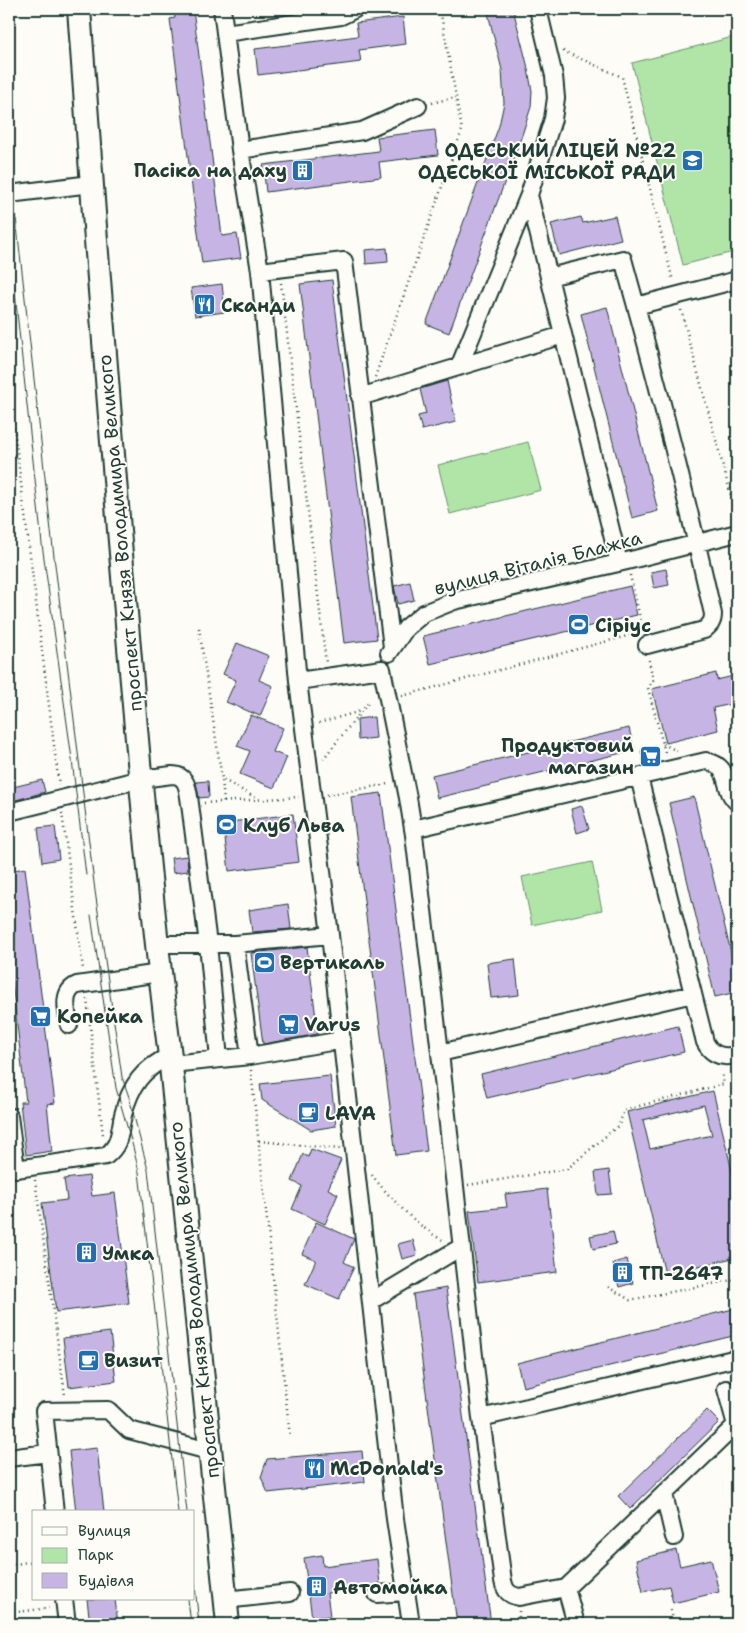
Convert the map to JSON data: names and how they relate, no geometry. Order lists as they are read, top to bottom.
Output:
{
  "streets": {
    "highway": ["проспект Князя Володимира Великого"],
    "street": ["вулиця Віталія Блажка"]
  },
  "places": {
    "school or university": ["ОДЕСЬКИЙ ЛІЦЕЙ №22 ОДЕСЬКОЇ МІСЬКОЇ РАДИ"],
    "building": [
      "Пасіка на даху",
      "Умка",
      "ТП-2647",
      "Автомойка"
    ],
    "restaurant": ["Сканди", "McDonald's"],
    "sports": ["Сіріус", "Клуб Льва", "Вертикаль"],
    "supermarket": ["Продуктовий магазин", "Копейка", "Varus"],
    "cafe": ["LAVA", "Визит"]
  },
  "legend": ["Вулиця", "Парк", "Будівля"]
}
